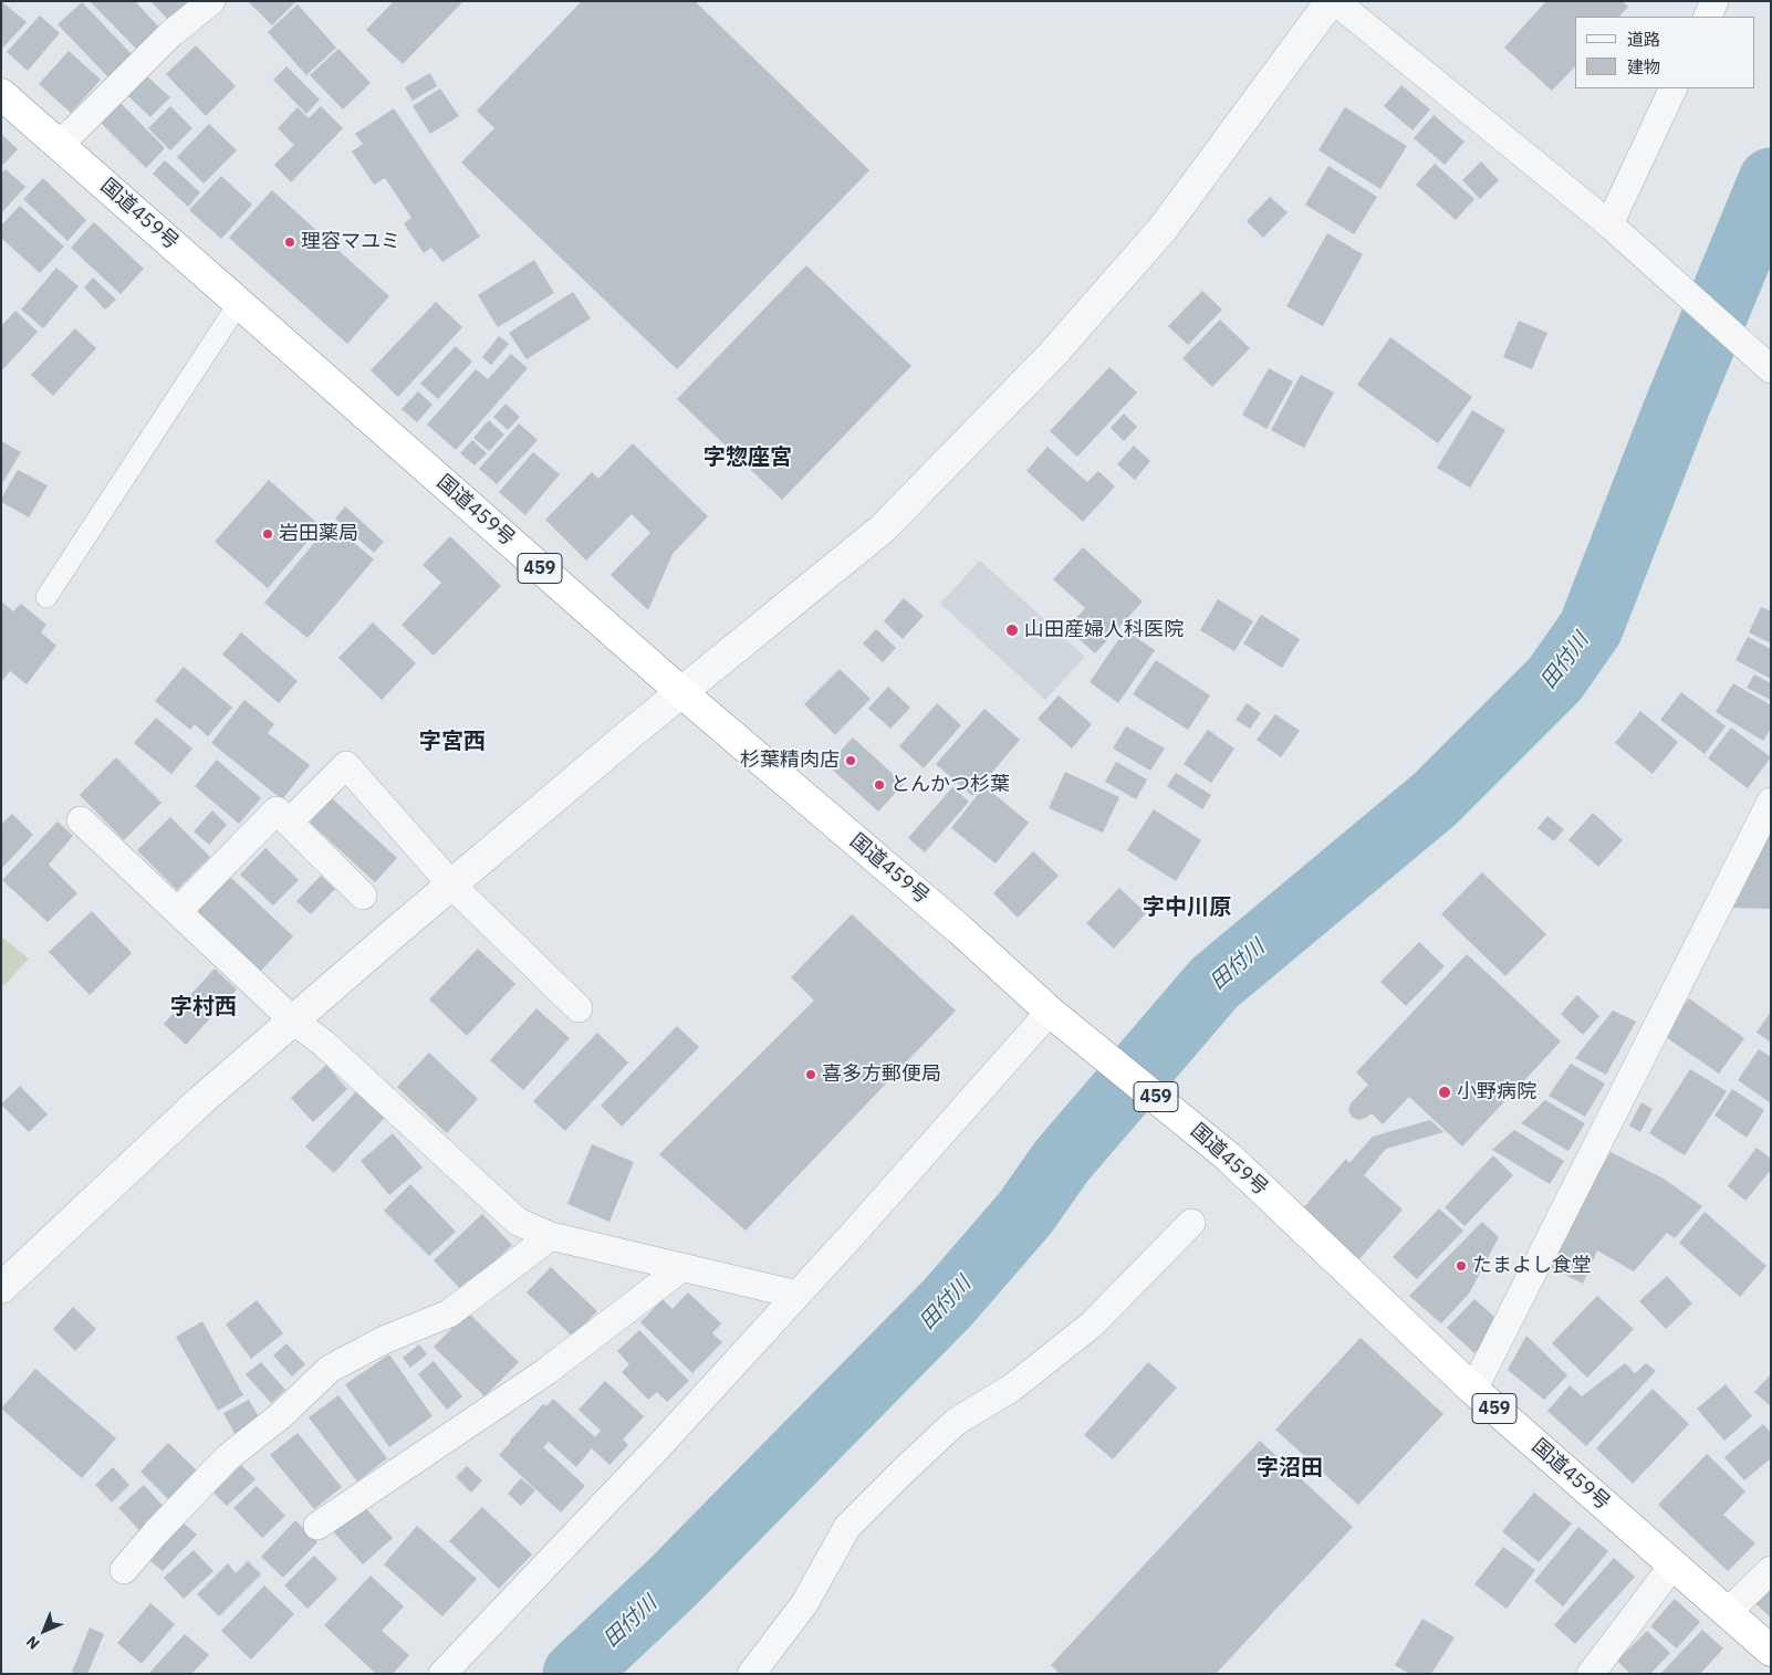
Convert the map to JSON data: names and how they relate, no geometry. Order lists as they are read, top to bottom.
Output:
{
  "streets": {
    "highway": ["国道459号", "459"]
  },
  "districts": [
    "字惣座宮",
    "字宮西",
    "字中川原",
    "字村西",
    "字沼田"
  ],
  "water": ["田付川"],
  "places": [
    "理容マユミ",
    "岩田薬局",
    "山田産婦人科医院",
    "杉葉精肉店",
    "とんかつ杉葉",
    "喜多方郵便局",
    "小野病院",
    "たまよし食堂"
  ],
  "legend": ["道路", "建物"],
  "north": "bottom left"
}
